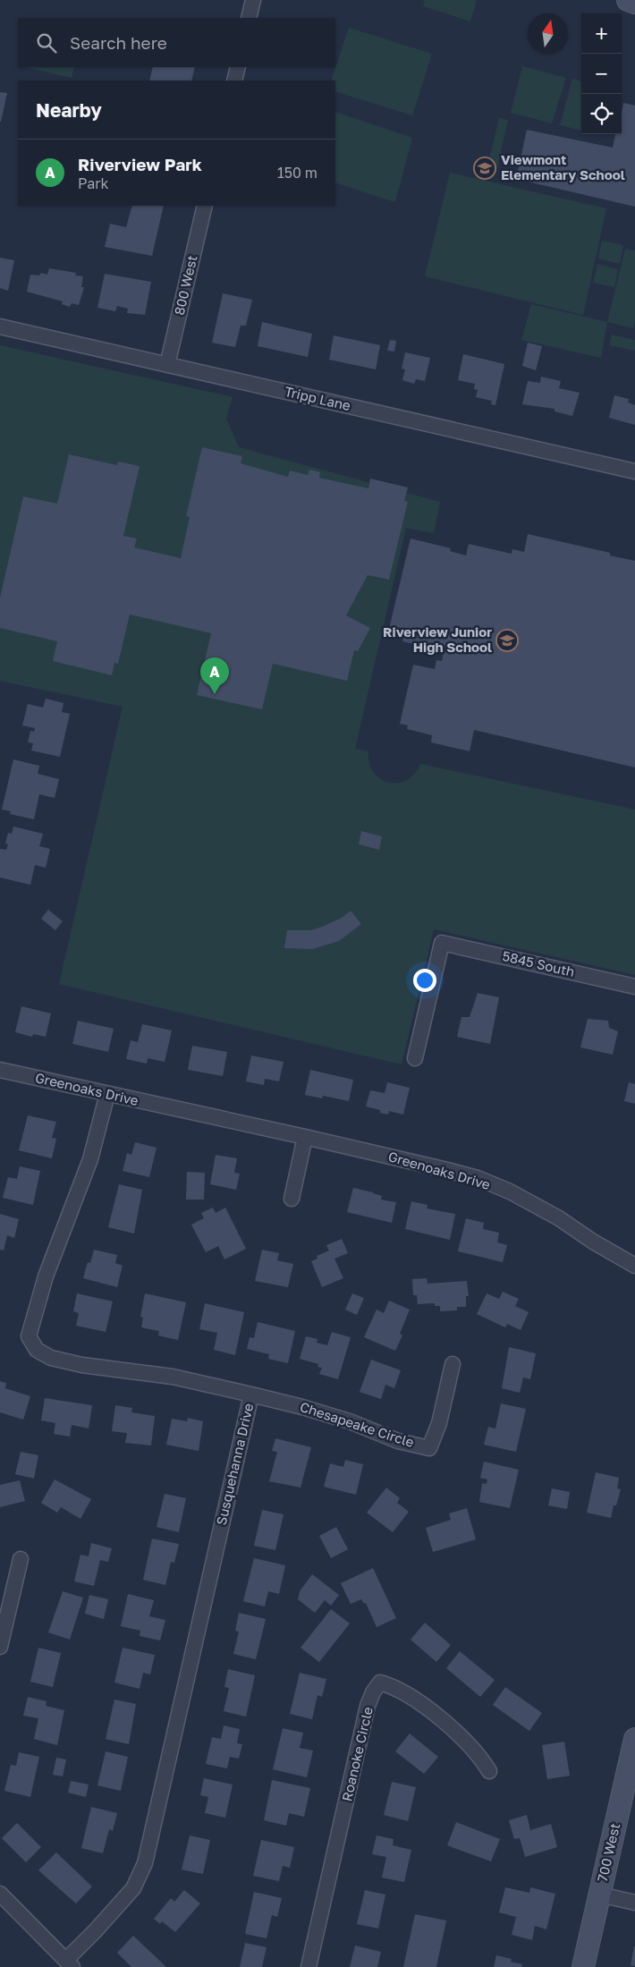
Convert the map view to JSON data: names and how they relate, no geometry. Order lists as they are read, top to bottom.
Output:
{
  "streets": {
    "main road": ["700 West"],
    "street": [
      "800 West",
      "Tripp Lane",
      "5845 South",
      "Greenoaks Drive",
      "Chesapeake Circle",
      "Susquehanna Drive",
      "Roanoke Circle"
    ]
  },
  "crossings": [
    ["800 West", "Tripp Lane"],
    ["Greenoaks Drive", "Susquehanna Drive"],
    ["Chesapeake Circle", "Susquehanna Drive"]
  ],
  "places": {
    "school or university": ["Viewmont Elementary School", "Riverview Junior High School"]
  },
  "north": "top",
  "page": {
    "map_buttons": ["+", "−"],
    "search": "Search here",
    "heading": "Nearby",
    "list": [
      {
        "mark": "A",
        "name": "Riverview Park",
        "note": "Park",
        "value": "150 m"
      }
    ],
    "pins": "A"
  }
}
